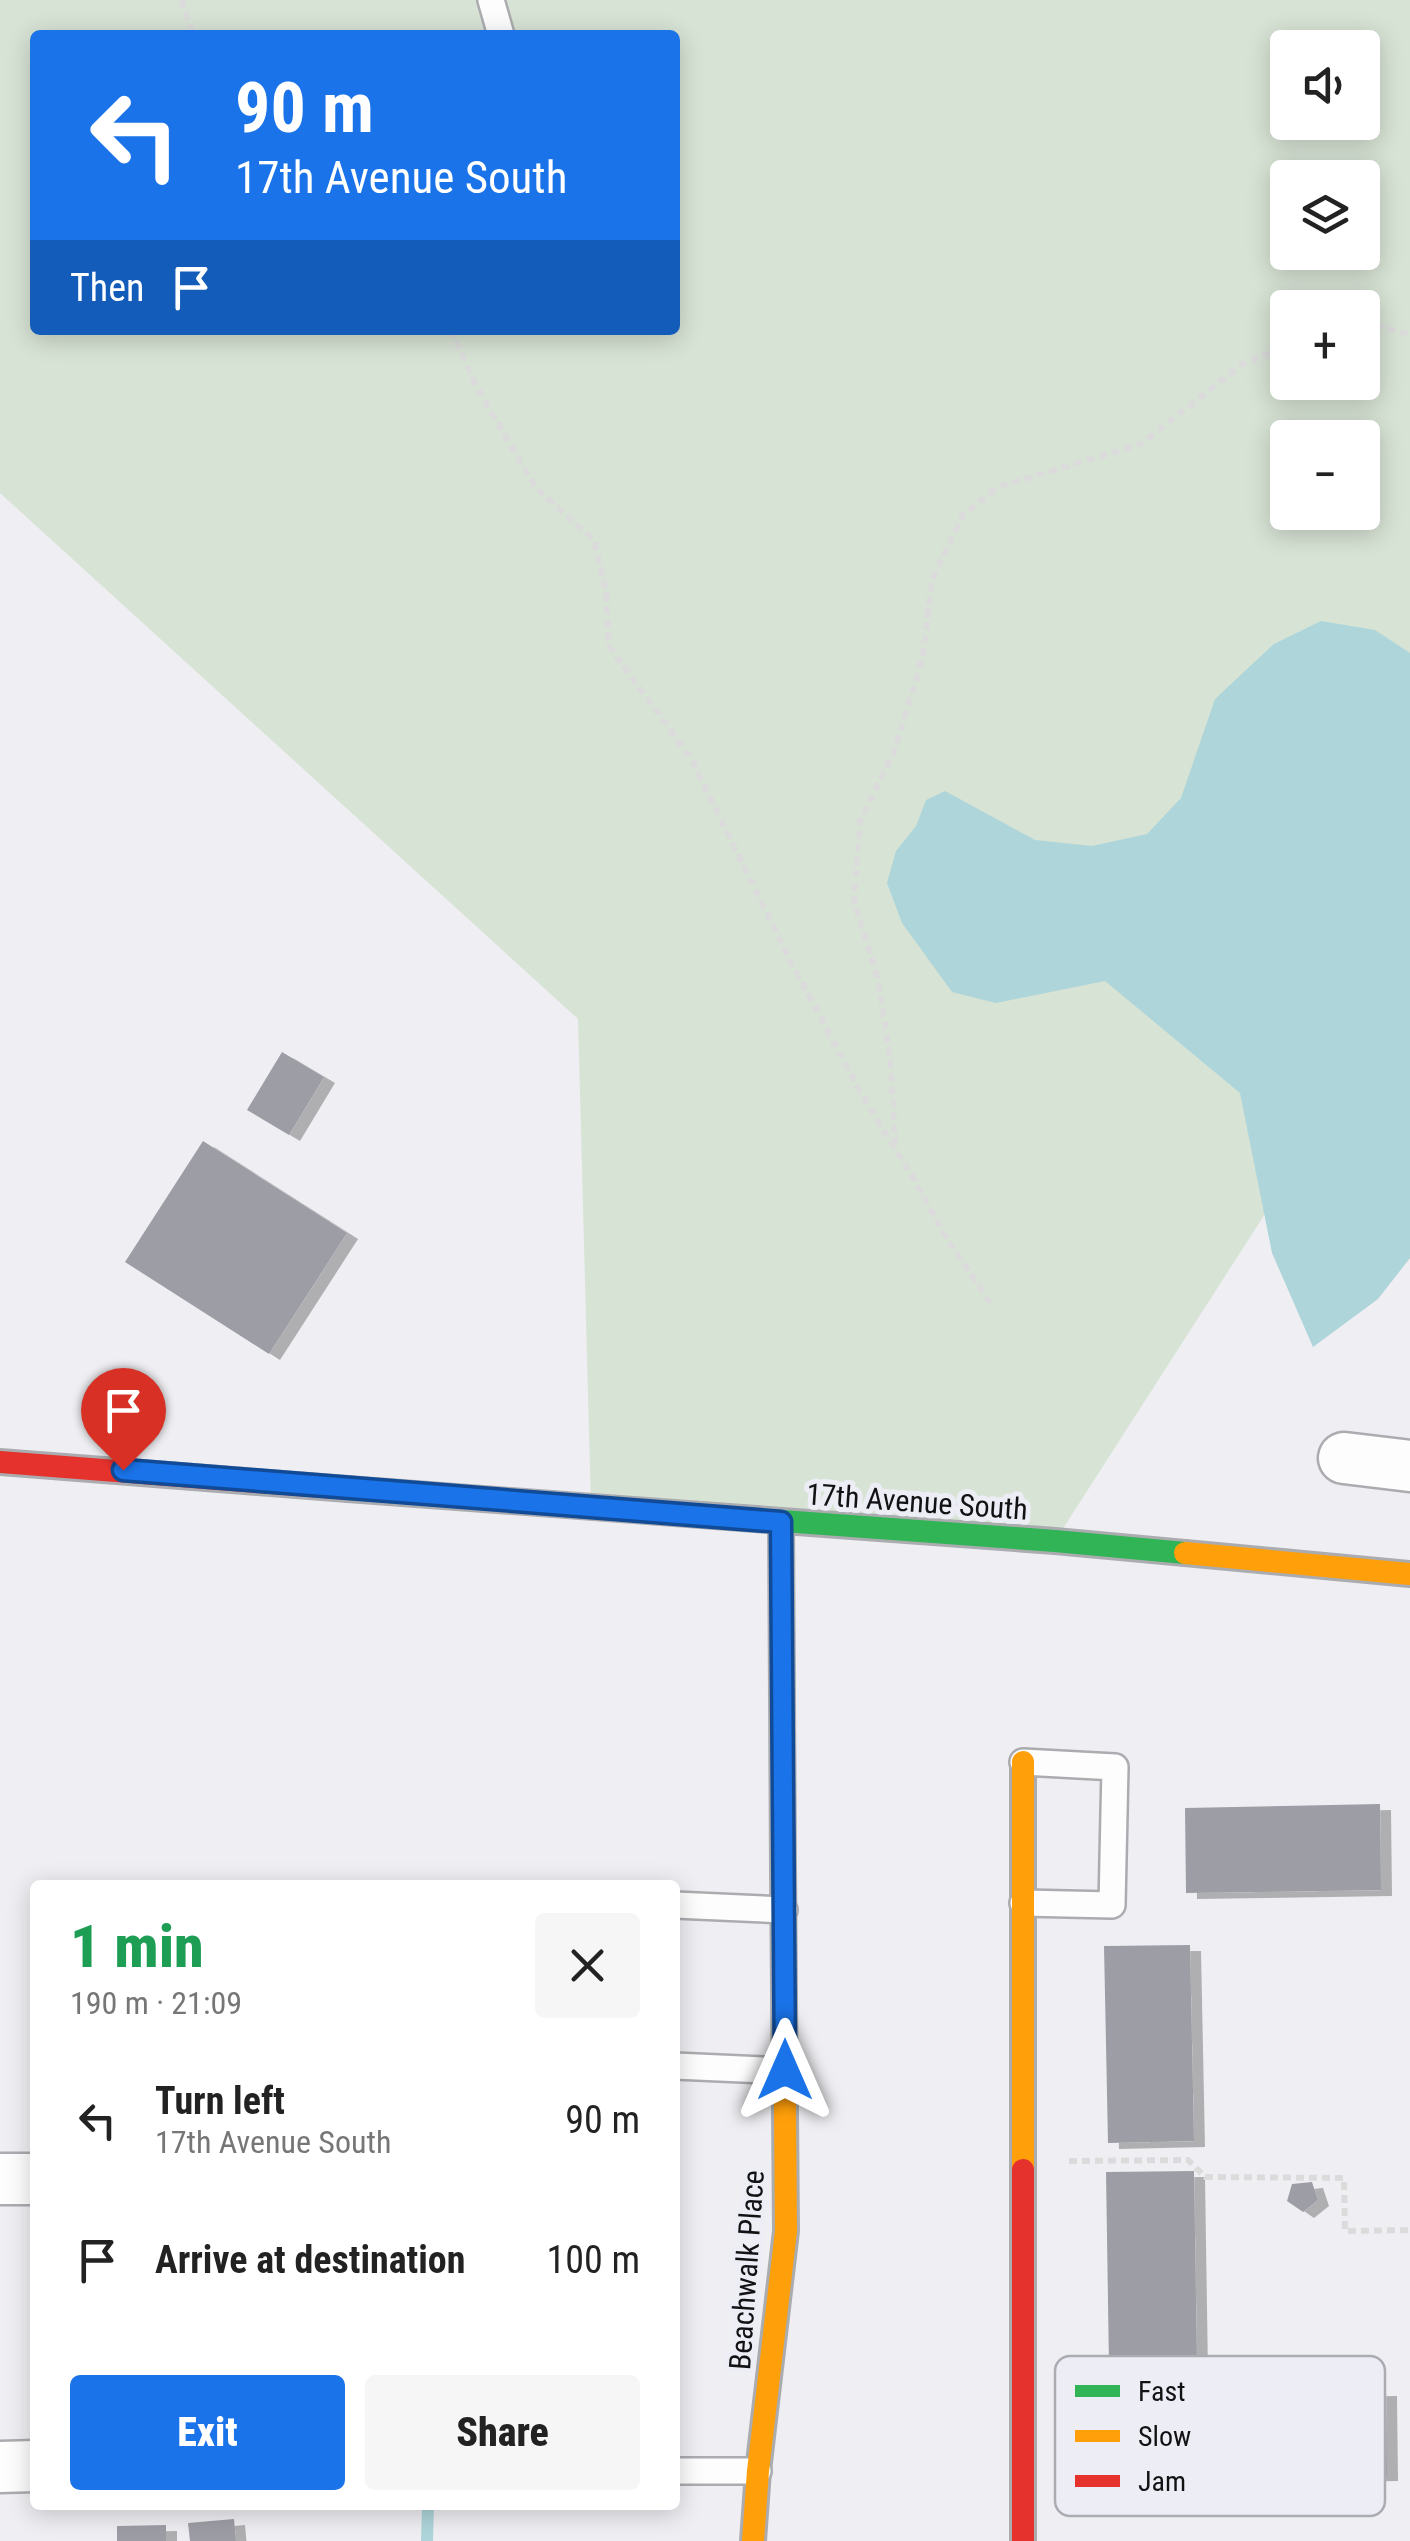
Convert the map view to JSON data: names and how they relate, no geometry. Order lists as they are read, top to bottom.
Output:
{
  "streets": {
    "street": ["17th Avenue South", "Beachwalk Place"]
  },
  "crossings": [
    ["17th Avenue South", "Beachwalk Place"]
  ],
  "legend": ["Fast", "Slow", "Jam"],
  "page": {
    "map_buttons": ["+", "−"],
    "turn": ["90 m", "17th Avenue South"],
    "then": "Then",
    "heading": ["1 min", "190 m · 21:09"],
    "list": [
      {
        "name": "Turn left",
        "note": "17th Avenue South",
        "value": "90 m"
      },
      {
        "name": "Arrive at destination",
        "value": "100 m"
      }
    ],
    "buttons": ["Exit", "Share"]
  }
}
